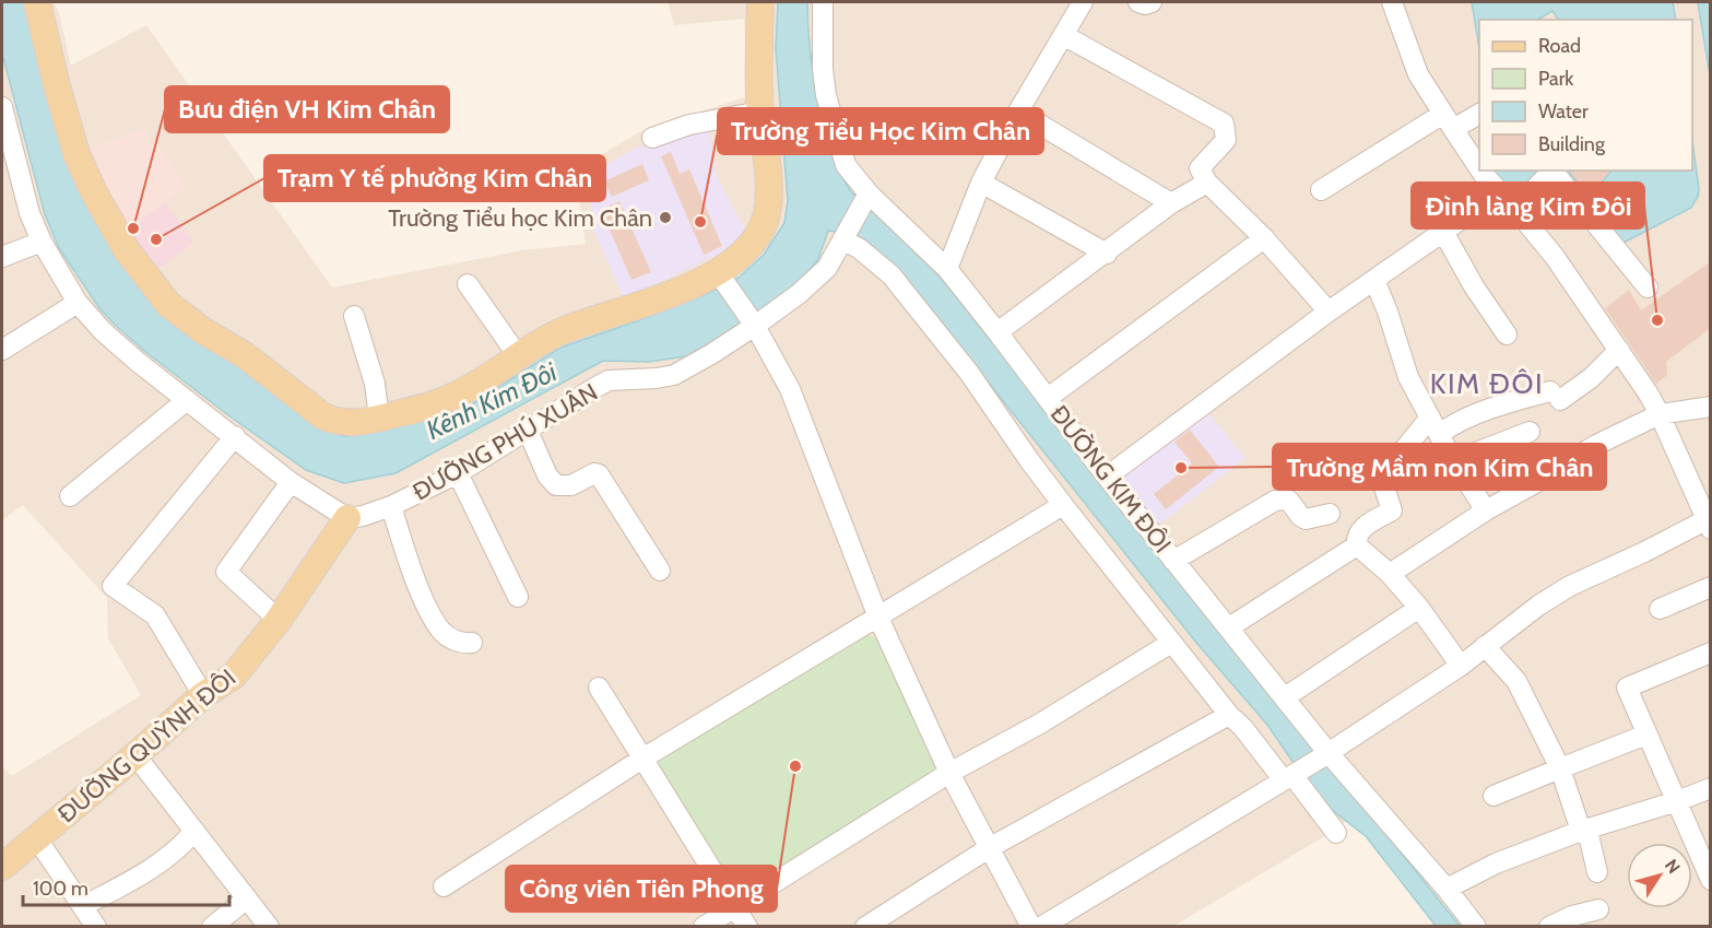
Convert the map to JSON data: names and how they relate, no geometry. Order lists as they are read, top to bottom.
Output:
{
  "streets": {
    "main road": ["ĐƯỜNG QUỲNH ĐÔI"],
    "street": ["ĐƯỜNG PHÚ XUÂN", "ĐƯỜNG KIM ĐÔI"]
  },
  "crossings": [
    ["ĐƯỜNG PHÚ XUÂN", "ĐƯỜNG KIM ĐÔI"],
    ["ĐƯỜNG PHÚ XUÂN", "ĐƯỜNG QUỲNH ĐÔI"]
  ],
  "districts": ["KIM ĐÔI"],
  "water": ["Kênh Kim Đôi"],
  "places": [
    "Trường Tiểu học Kim Chân",
    "Trường Tiểu Học Kim Chân",
    "Bưu điện VH Kim Chân",
    "Trạm Y tế phường Kim Chân",
    "Đình làng Kim Đôi",
    "Trường Mầm non Kim Chân",
    "Công viên Tiên Phong"
  ],
  "legend": [
    "Road",
    "Park",
    "Water",
    "Building"
  ],
  "scale_bar": "100 m",
  "north": "top right"
}
